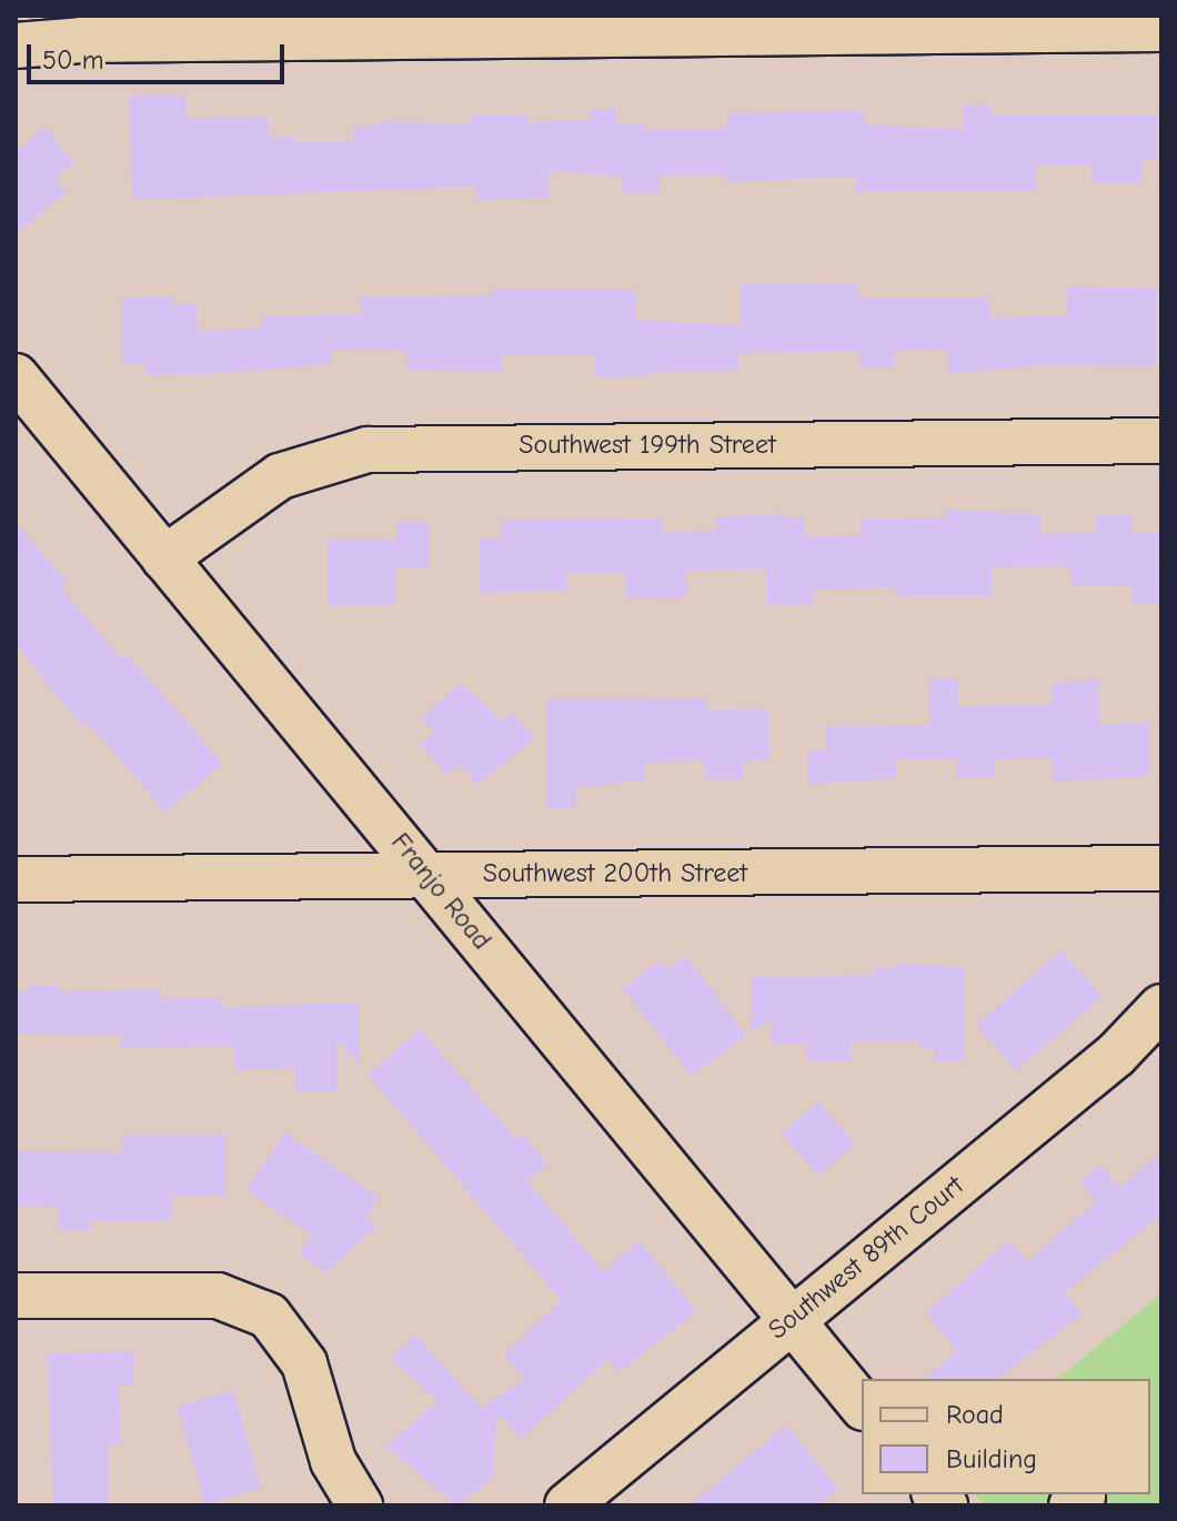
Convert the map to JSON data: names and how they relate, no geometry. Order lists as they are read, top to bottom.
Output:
{
  "streets": {
    "street": [
      "Southwest 199th Street",
      "Southwest 200th Street",
      "Franjo Road",
      "Southwest 89th Court"
    ]
  },
  "crossings": [
    ["Southwest 199th Street", "Franjo Road"],
    ["Southwest 200th Street", "Franjo Road"],
    ["Franjo Road", "Southwest 89th Court"]
  ],
  "legend": ["Road", "Building"],
  "scale_bar": "50 m"
}
